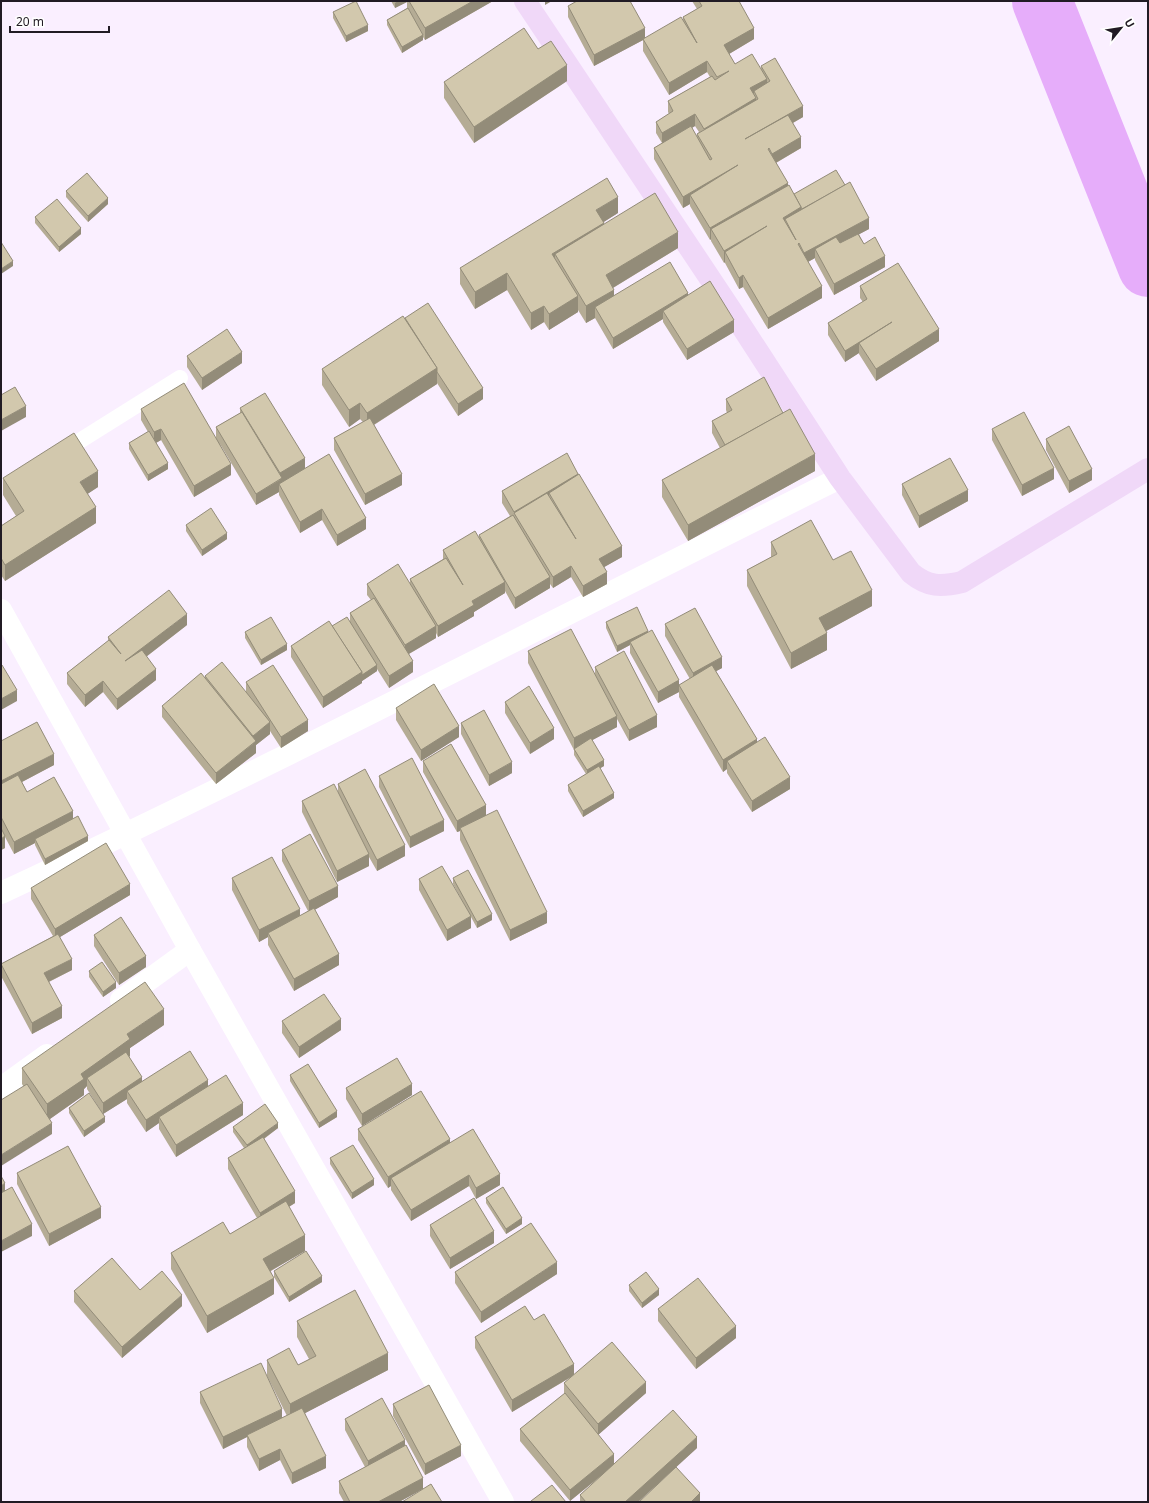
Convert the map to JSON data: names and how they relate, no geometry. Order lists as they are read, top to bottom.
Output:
{
  "scale_bar": "20 m",
  "north": "top right"
}
